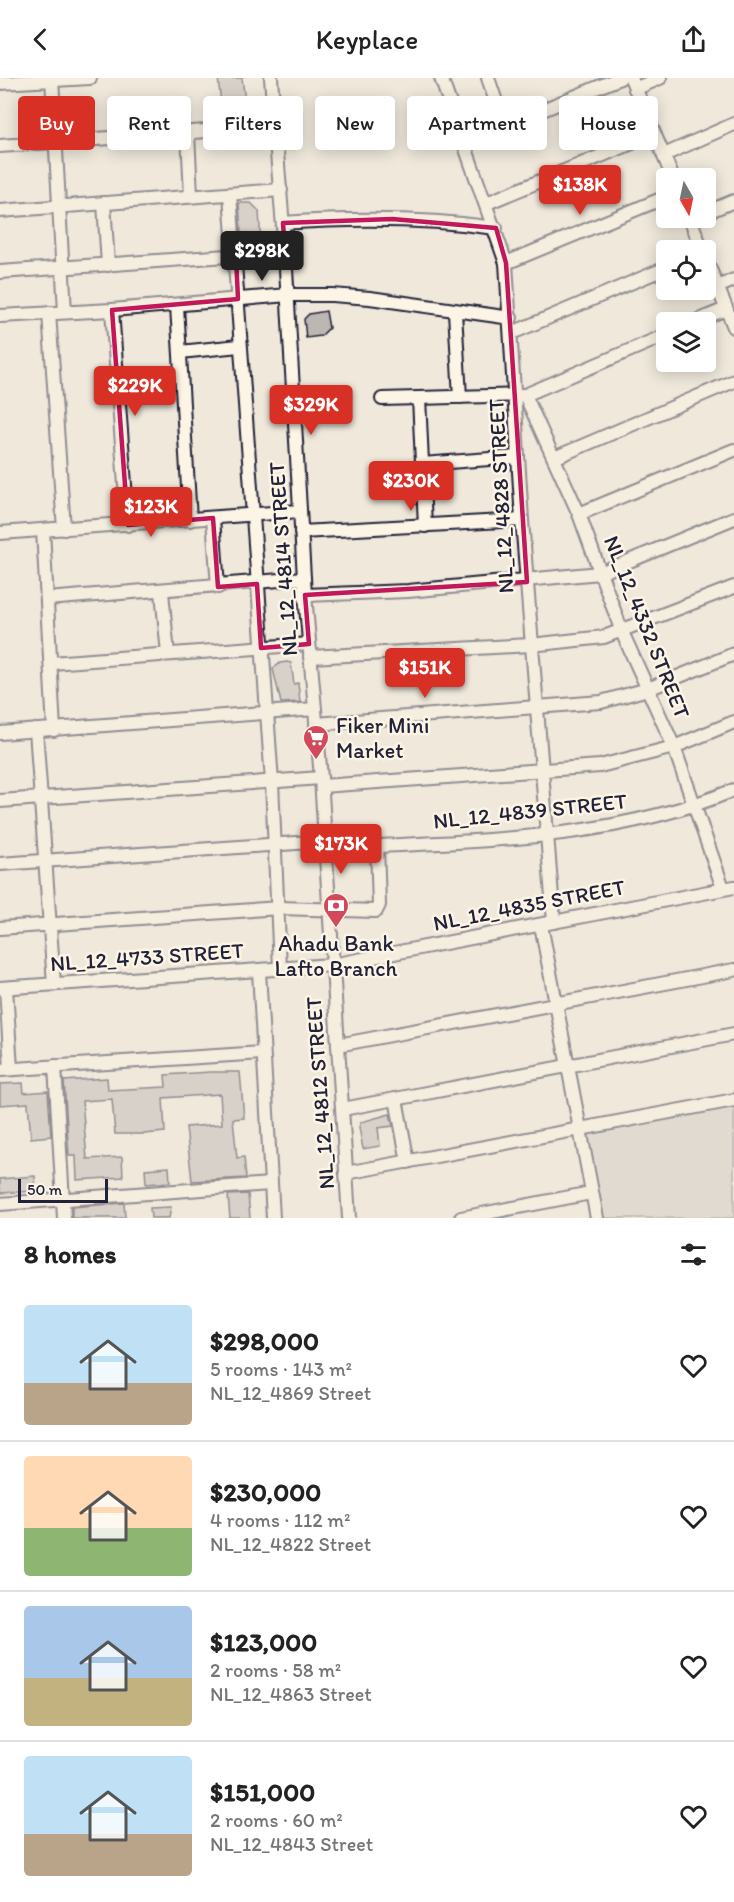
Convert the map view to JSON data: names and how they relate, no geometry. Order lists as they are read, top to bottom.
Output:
{
  "streets": {
    "street": [
      "NL_12_4828 STREET",
      "NL_12_4814 STREET",
      "NL_12_4332 STREET",
      "NL_12_4839 STREET",
      "NL_12_4835 STREET",
      "NL_12_4733 STREET",
      "NL_12_4812 STREET"
    ]
  },
  "crossings": [
    ["NL_12_4828 STREET", "NL_12_4332 STREET"],
    ["NL_12_4828 STREET", "NL_12_4839 STREET"],
    ["NL_12_4828 STREET", "NL_12_4835 STREET"],
    ["NL_12_4814 STREET", "NL_12_4839 STREET"],
    ["NL_12_4814 STREET", "NL_12_4835 STREET"],
    ["NL_12_4814 STREET", "NL_12_4733 STREET"],
    ["NL_12_4814 STREET", "NL_12_4812 STREET"],
    ["NL_12_4332 STREET", "NL_12_4839 STREET"],
    ["NL_12_4332 STREET", "NL_12_4835 STREET"],
    ["NL_12_4835 STREET", "NL_12_4733 STREET"],
    ["NL_12_4835 STREET", "NL_12_4812 STREET"],
    ["NL_12_4733 STREET", "NL_12_4812 STREET"]
  ],
  "places": {
    "supermarket": ["Fiker Mini Market"],
    "bank": ["Ahadu Bank Lafto Branch"]
  },
  "scale_bar": "50 m",
  "north": "bottom",
  "page": {
    "header": "Keyplace",
    "chip": [
      "Buy",
      "Rent",
      "Filters",
      "New",
      "Apartment",
      "House"
    ],
    "price": [
      "$138K",
      "$298K",
      "$229K",
      "$329K",
      "$230K",
      "$123K",
      "$151K",
      "$173K"
    ],
    "scale": "50 m",
    "heading": "8 homes",
    "list": [
      {
        "name": "$298,000",
        "note": "5 rooms · 143 m² · NL_12_4869 Street"
      },
      {
        "name": "$230,000",
        "note": "4 rooms · 112 m² · NL_12_4822 Street"
      },
      {
        "name": "$123,000",
        "note": "2 rooms · 58 m² · NL_12_4863 Street"
      },
      {
        "name": "$151,000",
        "note": "2 rooms · 60 m² · NL_12_4843 Street"
      }
    ]
  }
}
